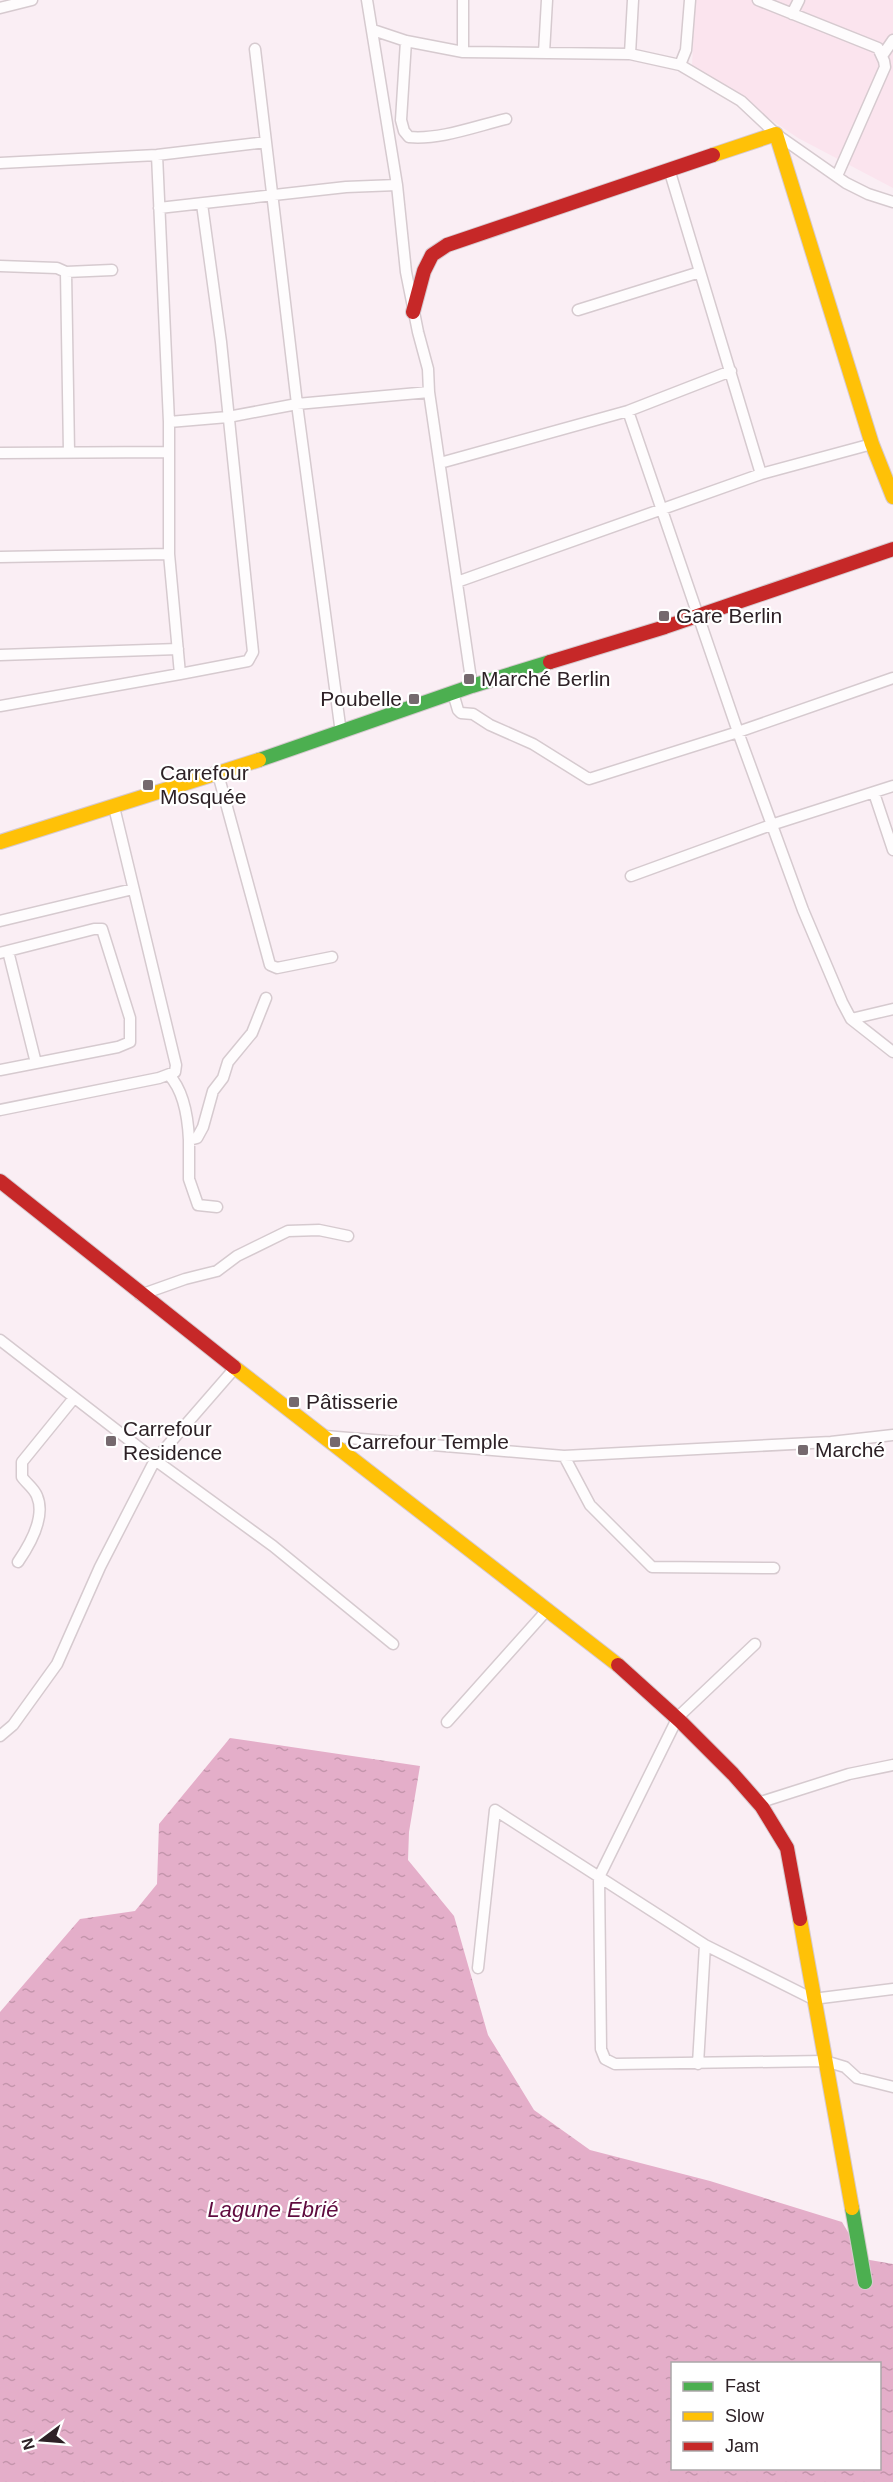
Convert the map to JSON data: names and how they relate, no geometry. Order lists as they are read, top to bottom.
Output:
{
  "water": ["Lagune Ébrié"],
  "places": {
    "transit": [
      "Gare Berlin",
      "Marché Berlin",
      "Poubelle",
      "Carrefour Mosquée",
      "Pâtisserie",
      "Carrefour Residence",
      "Carrefour Temple",
      "Marché"
    ]
  },
  "legend": ["Fast", "Slow", "Jam"],
  "north": "left"
}
